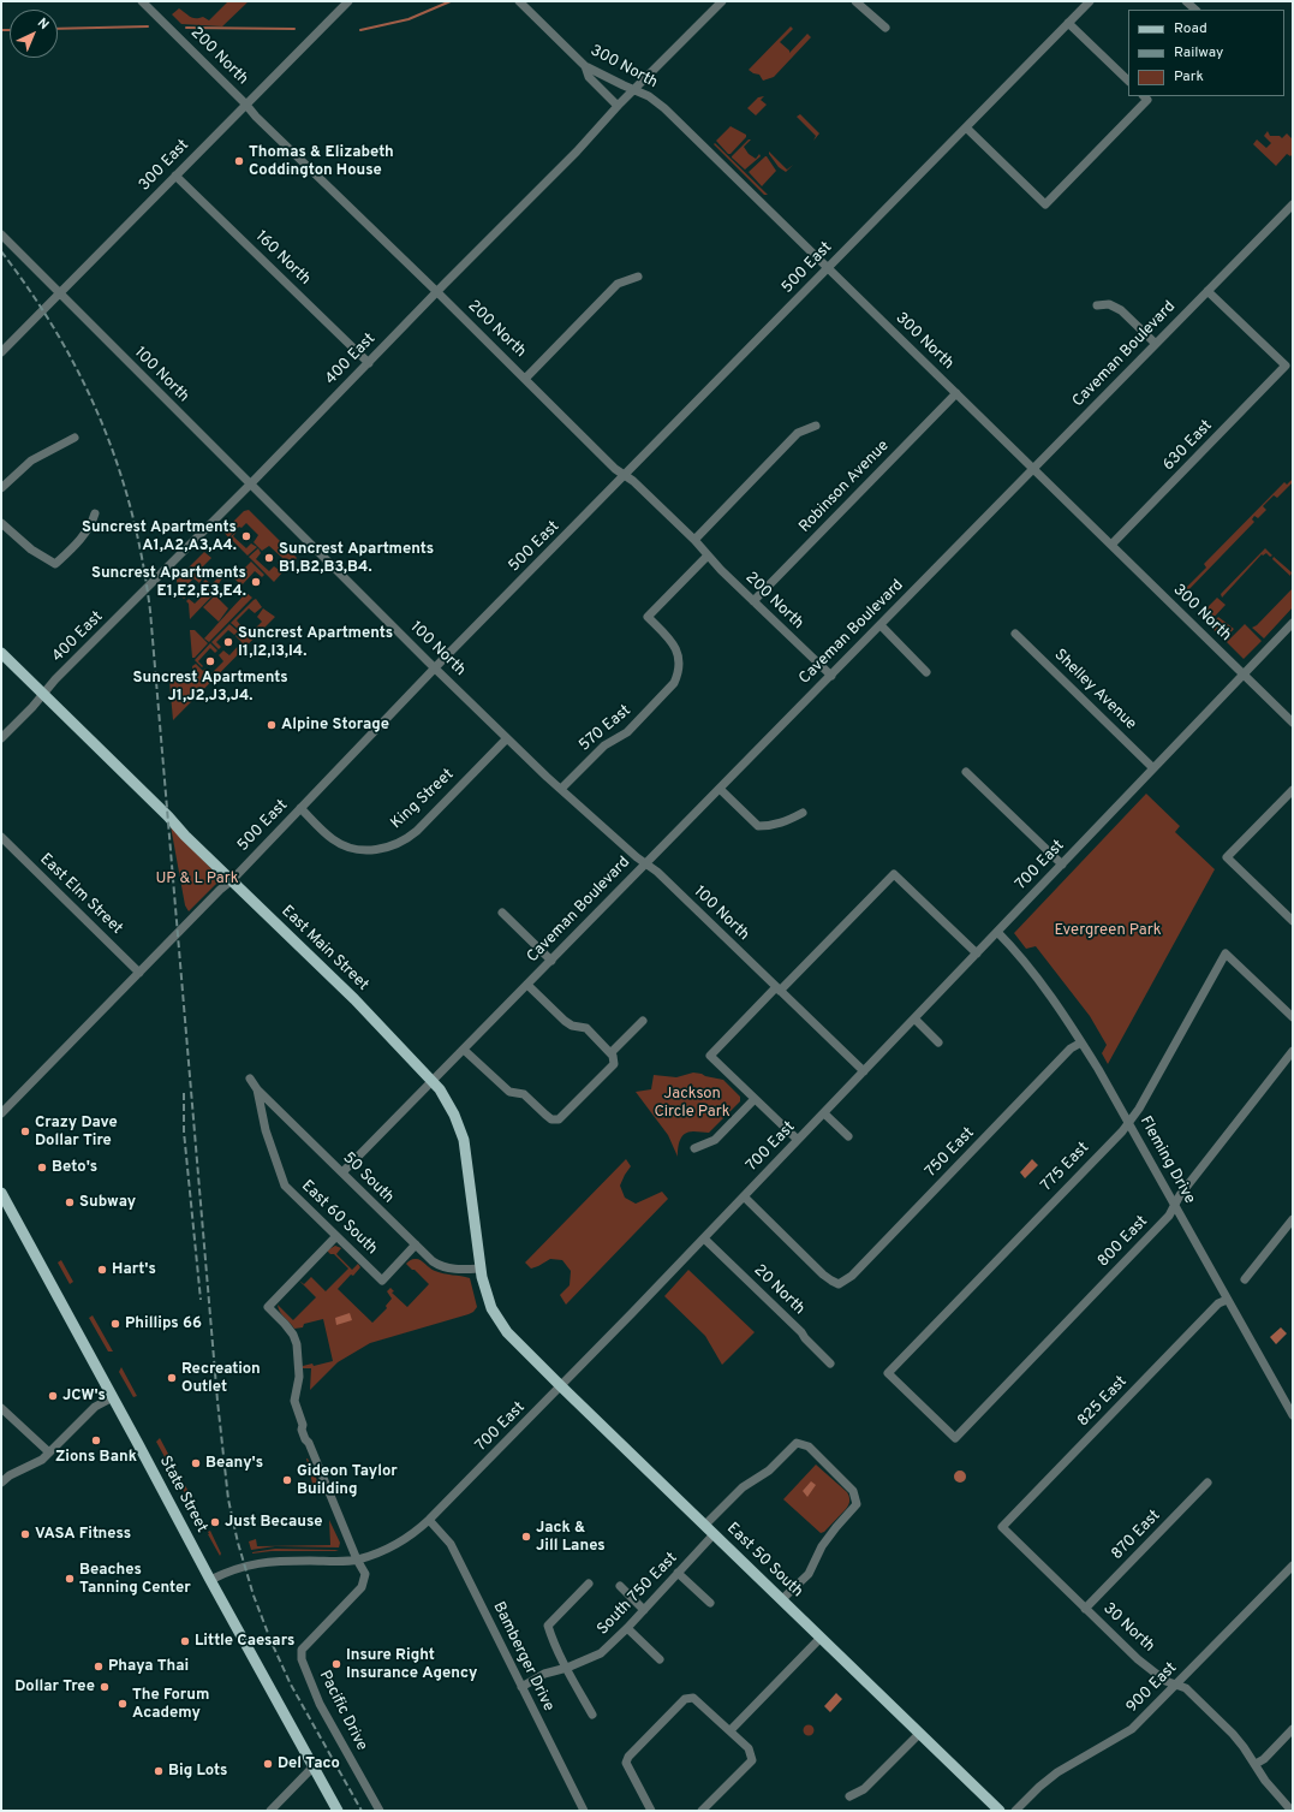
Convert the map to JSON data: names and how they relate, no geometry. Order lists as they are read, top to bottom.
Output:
{
  "streets": {
    "main road": ["East Main Street", "State Street", "East 50 South"],
    "street": [
      "200 North",
      "300 North",
      "300 East",
      "160 North",
      "500 East",
      "Caveman Boulevard",
      "400 East",
      "100 North",
      "630 East",
      "Robinson Avenue",
      "Shelley Avenue",
      "570 East",
      "King Street",
      "700 East",
      "East Elm Street",
      "750 East",
      "Fleming Drive",
      "775 East",
      "50 South",
      "East 60 South",
      "800 East",
      "20 North",
      "825 East",
      "870 East",
      "South 750 East",
      "30 North",
      "Bamberger Drive",
      "900 East",
      "Pacific Drive"
    ]
  },
  "crossings": [
    ["200 North", "300 East"],
    ["200 North", "500 East"],
    ["200 North", "Caveman Boulevard"],
    ["200 North", "400 East"],
    ["200 North", "Robinson Avenue"],
    ["200 North", "570 East"],
    ["300 North", "500 East"],
    ["300 North", "Caveman Boulevard"],
    ["300 North", "400 East"],
    ["300 North", "630 East"],
    ["300 North", "Robinson Avenue"],
    ["300 North", "700 East"],
    ["300 East", "160 North"],
    ["300 East", "100 North"],
    ["160 North", "400 East"],
    ["500 East", "100 North"],
    ["500 East", "King Street"],
    ["500 East", "East Elm Street"],
    ["500 East", "East Main Street"],
    ["Caveman Boulevard", "100 North"],
    ["Caveman Boulevard", "630 East"],
    ["Caveman Boulevard", "East Main Street"],
    ["Caveman Boulevard", "50 South"],
    ["400 East", "100 North"],
    ["400 East", "East Main Street"],
    ["100 North", "570 East"],
    ["100 North", "King Street"],
    ["100 North", "700 East"],
    ["Shelley Avenue", "700 East"],
    ["700 East", "750 East"],
    ["700 East", "Fleming Drive"],
    ["700 East", "20 North"],
    ["700 East", "State Street"],
    ["700 East", "East 50 South"],
    ["700 East", "Bamberger Drive"],
    ["700 East", "Pacific Drive"],
    ["East Main Street", "50 South"],
    ["East Main Street", "East 50 South"],
    ["750 East", "Fleming Drive"],
    ["Fleming Drive", "775 East"],
    ["Fleming Drive", "800 East"],
    ["Fleming Drive", "825 East"],
    ["775 East", "800 East"],
    ["50 South", "East 60 South"],
    ["East 60 South", "Pacific Drive"],
    ["825 East", "30 North"],
    ["870 East", "30 North"],
    ["East 50 South", "South 750 East"],
    ["South 750 East", "Bamberger Drive"],
    ["30 North", "900 East"]
  ],
  "parks": ["UP & L Park", "Evergreen Park", "Jackson Circle Park"],
  "places": [
    "Thomas & Elizabeth Coddington House",
    "Suncrest Apartments A1,A2,A3,A4.",
    "Suncrest Apartments B1,B2,B3,B4.",
    "Suncrest Apartments E1,E2,E3,E4.",
    "Suncrest Apartments I1,I2,I3,I4.",
    "Suncrest Apartments J1,J2,J3,J4.",
    "Alpine Storage",
    "Crazy Dave Dollar Tire",
    "Beto's",
    "Subway",
    "Hart's",
    "Phillips 66",
    "Recreation Outlet",
    "JCW's",
    "Zions Bank",
    "Beany's",
    "Gideon Taylor Building",
    "Just Because",
    "VASA Fitness",
    "Jack & Jill Lanes",
    "Beaches Tanning Center",
    "Little Caesars",
    "Insure Right Insurance Agency",
    "Phaya Thai",
    "Dollar Tree",
    "The Forum Academy",
    "Del Taco",
    "Big Lots"
  ],
  "legend": ["Road", "Railway", "Park"],
  "north": "top right"
}
